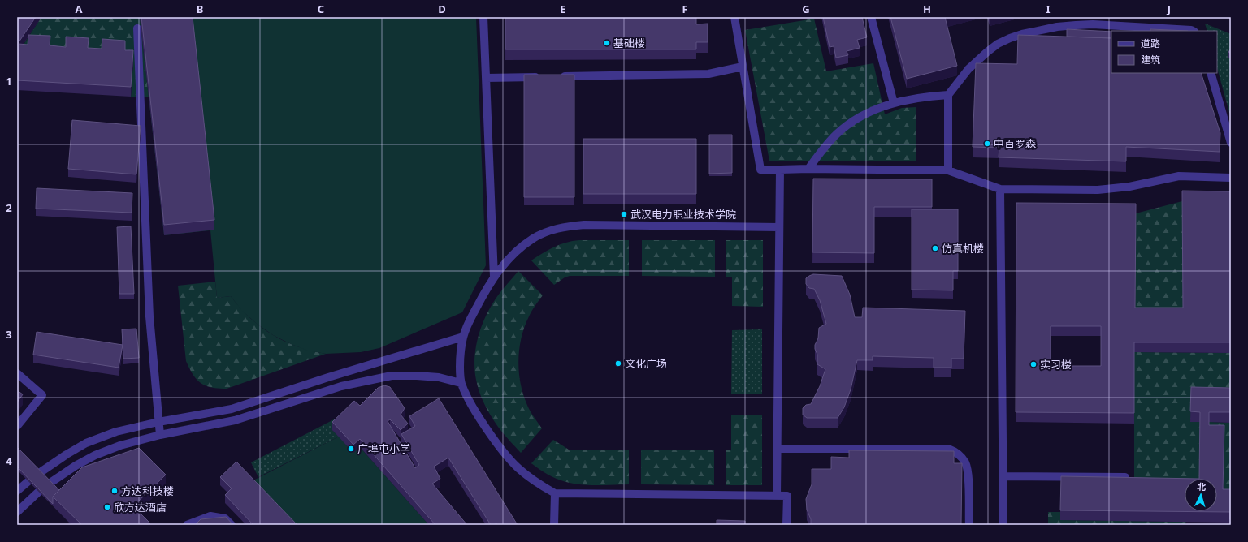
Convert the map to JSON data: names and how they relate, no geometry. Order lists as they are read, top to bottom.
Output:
{
  "places": [
    "基础楼",
    "中百罗森",
    "武汉电力职业技术学院",
    "仿真机楼",
    "文化广场",
    "实习楼",
    "广埠屯小学",
    "方达科技楼",
    "欣方达酒店"
  ],
  "legend": ["道路", "建筑"],
  "north": "top",
  "grid": {
    "columns": [
      "A",
      "B",
      "C",
      "D",
      "E",
      "F",
      "G",
      "H",
      "I",
      "J"
    ],
    "rows": [
      "1",
      "2",
      "3",
      "4"
    ]
  }
}
